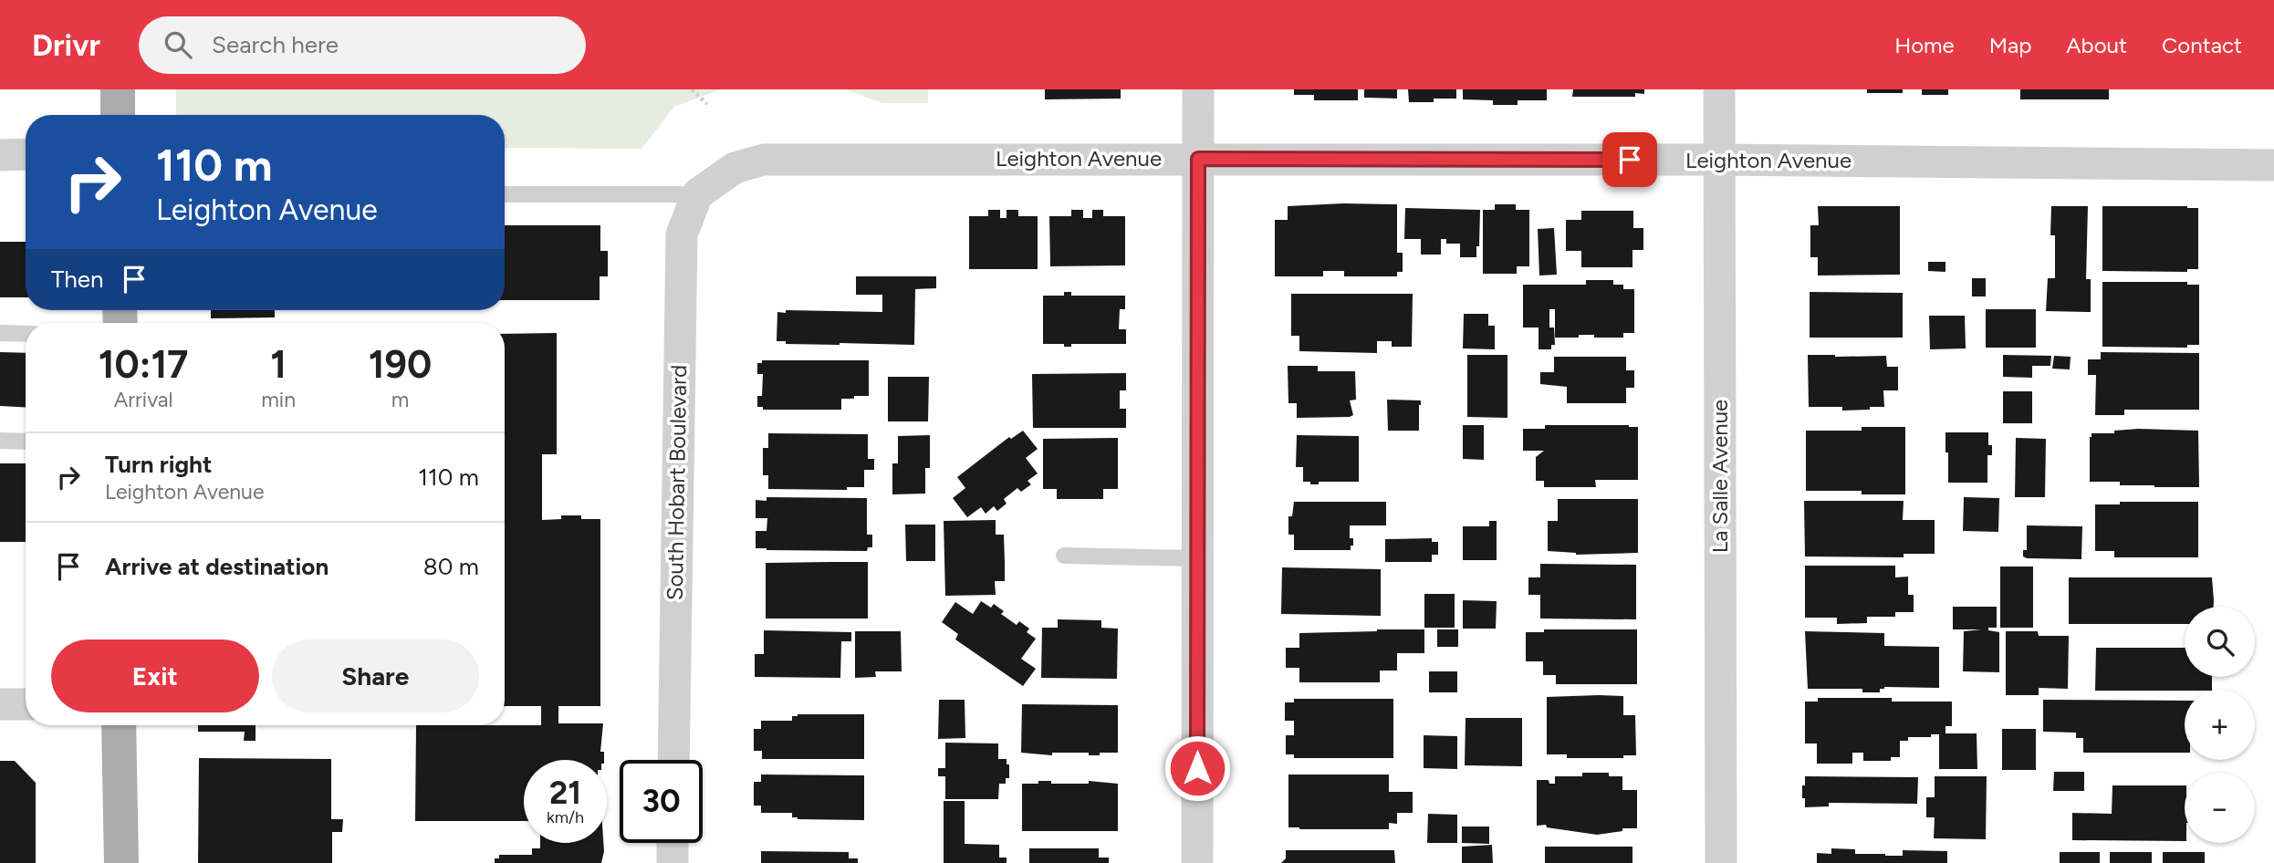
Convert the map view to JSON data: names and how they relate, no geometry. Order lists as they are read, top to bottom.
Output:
{
  "streets": {
    "street": ["Leighton Avenue", "La Salle Avenue", "South Hobart Boulevard"]
  },
  "crossings": [
    ["Leighton Avenue", "La Salle Avenue"],
    ["Leighton Avenue", "South Hobart Boulevard"]
  ],
  "page": {
    "header": "Drivr",
    "search": "Search here",
    "nav": [
      "Home",
      "Map",
      "About",
      "Contact"
    ],
    "turn": ["110 m", "Leighton Avenue"],
    "then": "Then",
    "eta": [
      "10:17",
      "Arrival",
      "1",
      "min",
      "190",
      "m"
    ],
    "list": [
      {
        "name": "Turn right",
        "note": "Leighton Avenue",
        "value": "110 m"
      },
      {
        "name": "Arrive at destination",
        "value": "80 m"
      }
    ],
    "map_buttons": ["+", "−"],
    "buttons": ["Exit", "Share"],
    "speed": "21 km/h",
    "limit": "30"
  }
}
